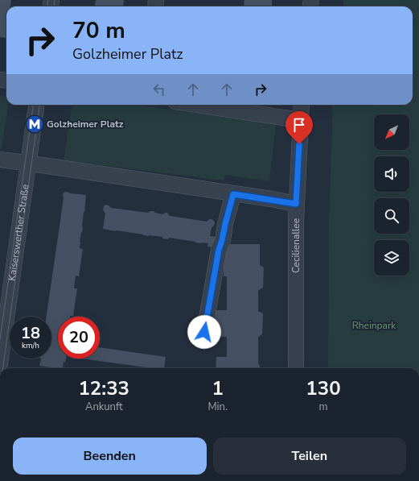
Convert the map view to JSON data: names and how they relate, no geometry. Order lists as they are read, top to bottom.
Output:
{
  "streets": {
    "street": ["Kaiserswerther Straße", "Cecilienallee"]
  },
  "parks": ["Rheinpark"],
  "places": {
    "metro station": ["Golzheimer Platz"]
  },
  "north": "bottom left",
  "page": {
    "turn": ["70 m", "Golzheimer Platz"],
    "speed": "18 km/h",
    "limit": "20",
    "eta": [
      "12:33",
      "Ankunft",
      "1",
      "Min.",
      "130",
      "m"
    ],
    "buttons": ["Beenden", "Teilen"]
  }
}
